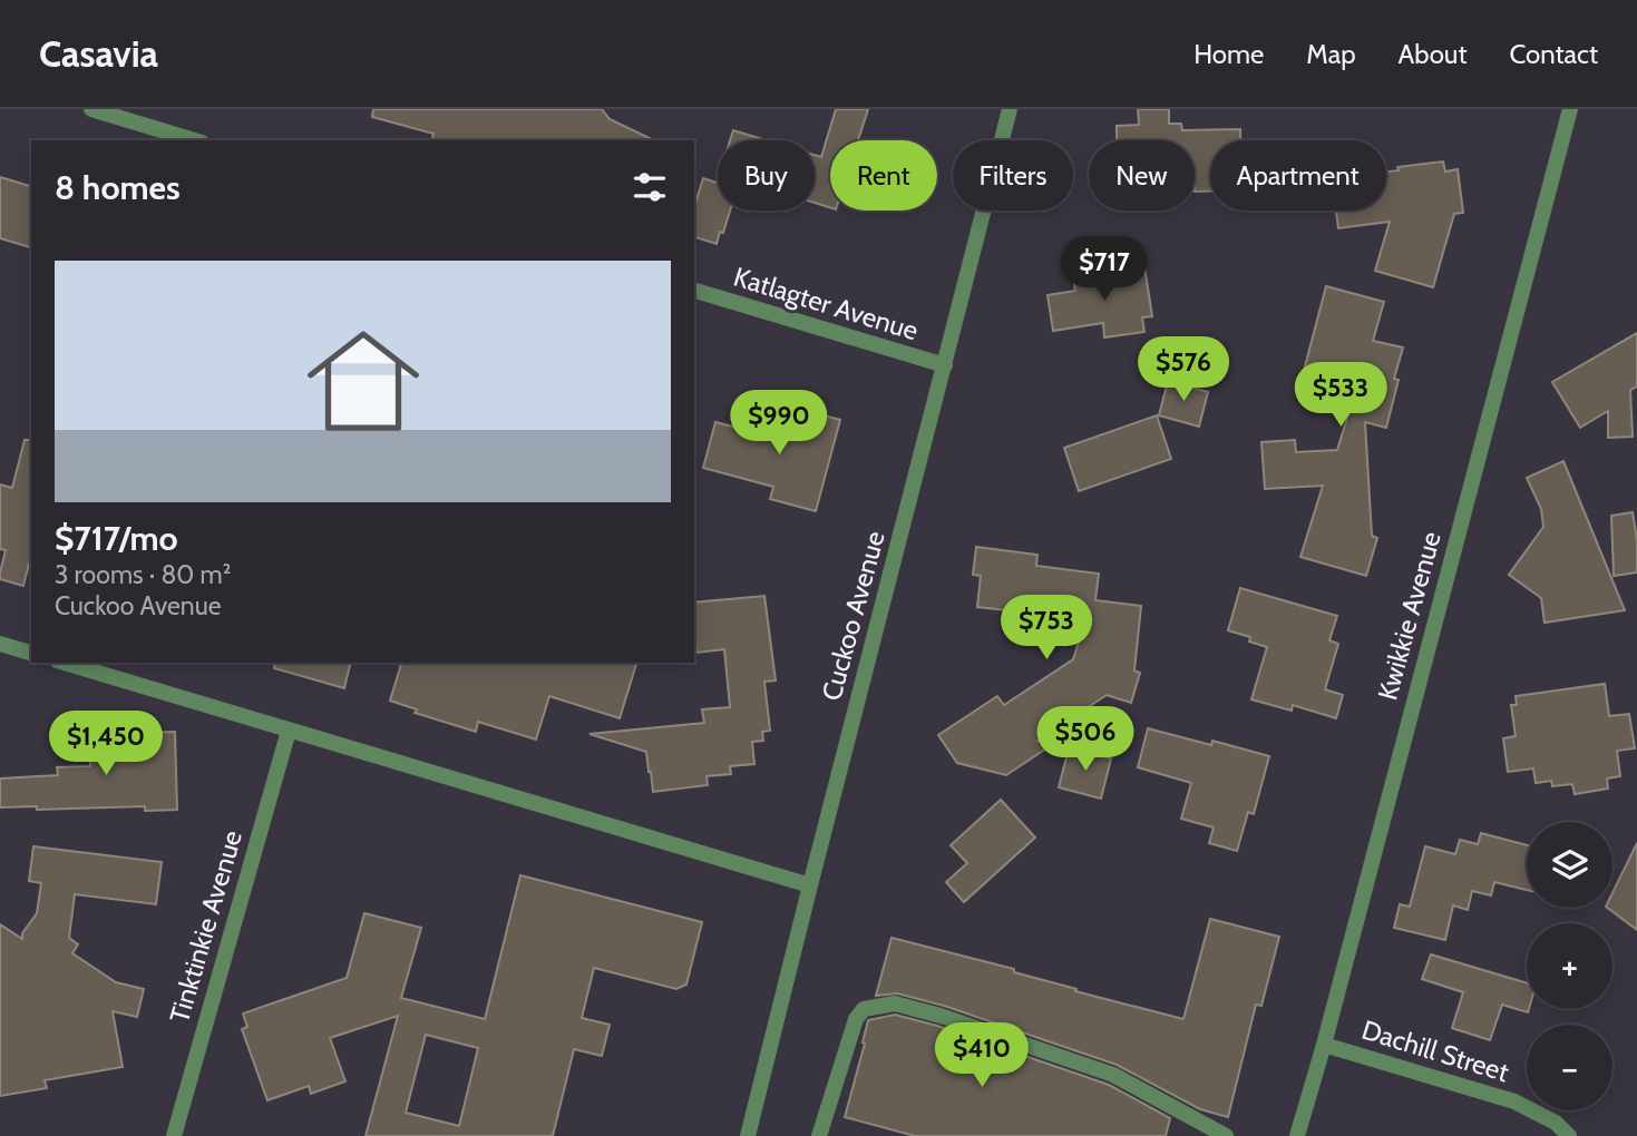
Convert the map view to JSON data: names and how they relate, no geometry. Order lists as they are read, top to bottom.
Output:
{
  "streets": {
    "street": [
      "Katlagter Avenue",
      "Cuckoo Avenue",
      "Kwikkie Avenue",
      "Tinktinkie Avenue",
      "Dachill Street"
    ]
  },
  "crossings": [
    ["Katlagter Avenue", "Cuckoo Avenue"],
    ["Kwikkie Avenue", "Dachill Street"]
  ],
  "page": {
    "header": "Casavia",
    "nav": [
      "Home",
      "Map",
      "About",
      "Contact"
    ],
    "chip": [
      "Buy",
      "Rent",
      "Filters",
      "New",
      "Apartment"
    ],
    "heading": "8 homes",
    "list": [
      {
        "name": "$717/mo",
        "note": "3 rooms · 80 m² · Cuckoo Avenue"
      }
    ],
    "price": [
      "$717",
      "$576",
      "$533",
      "$990",
      "$753",
      "$506",
      "$1,450",
      "$410"
    ],
    "map_buttons": ["+", "−"]
  }
}
